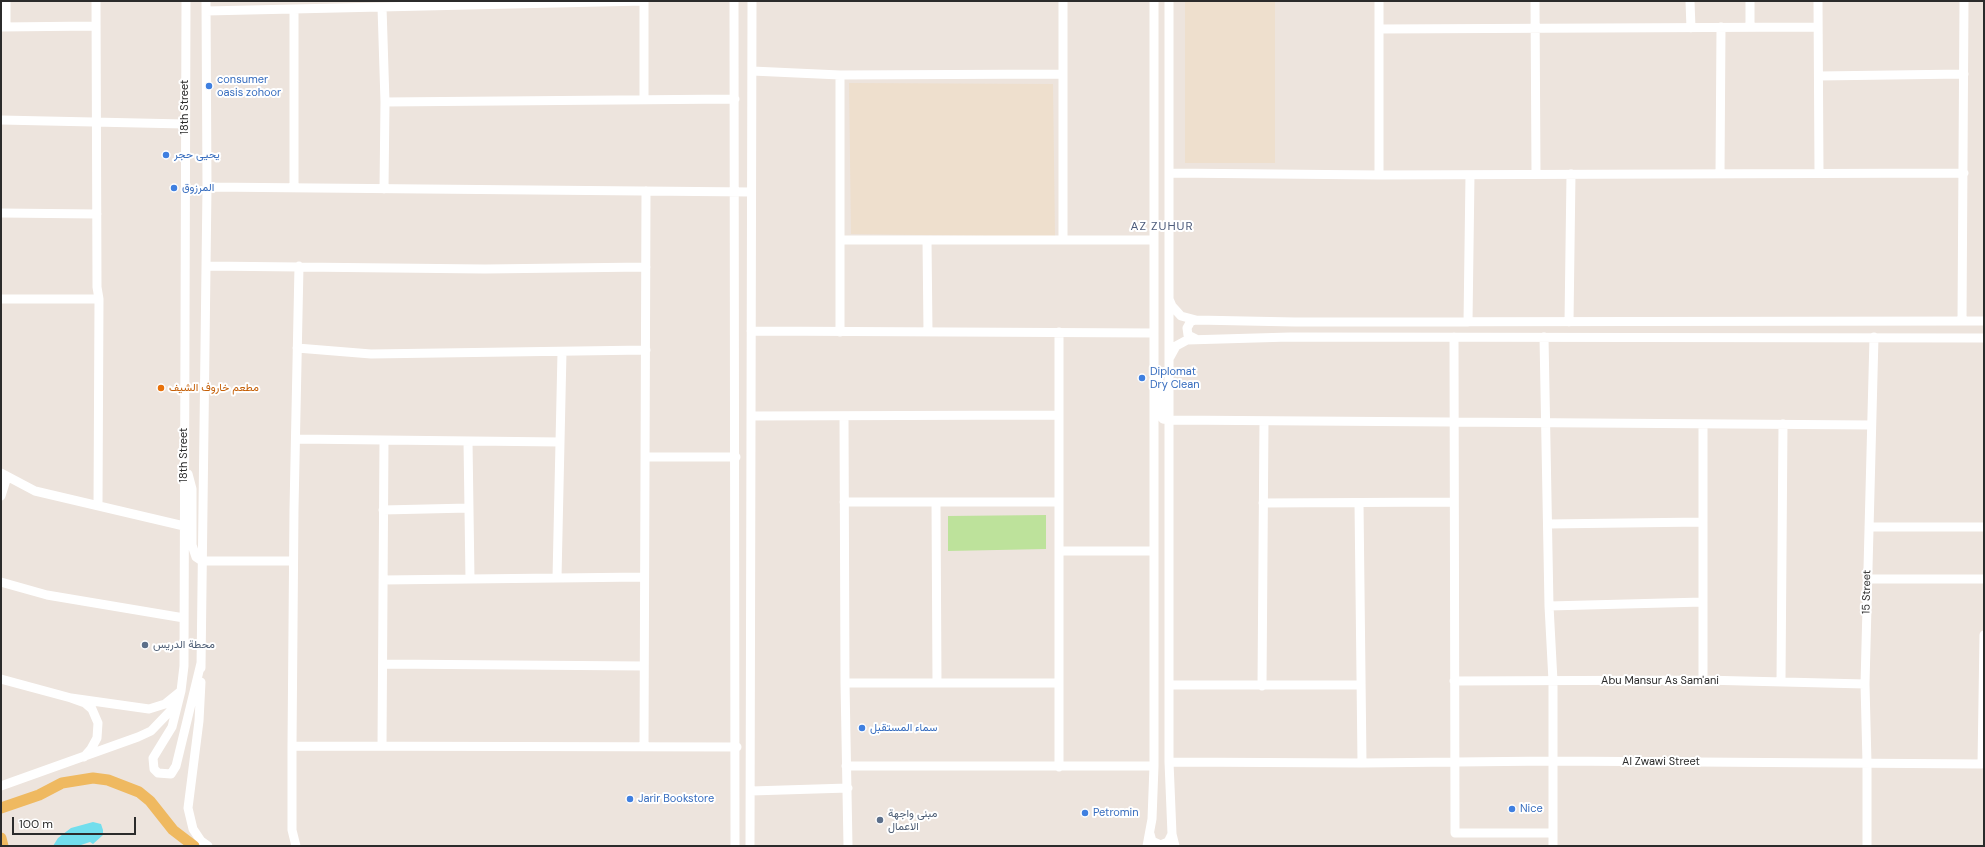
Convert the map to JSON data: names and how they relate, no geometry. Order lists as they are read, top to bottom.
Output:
{
  "streets": {
    "street": [
      "18th Street",
      "15 Street",
      "Abu Mansur As Sam'ani",
      "Al Zwawi Street"
    ]
  },
  "crossings": [
    ["15 Street", "Abu Mansur As Sam'ani"],
    ["15 Street", "Al Zwawi Street"]
  ],
  "districts": ["AZ ZUHUR"],
  "places": [
    "consumer oasis zohoor",
    "يحيى حجر",
    "المرزوق",
    "Diplomat Dry Clean",
    "مطعم خاروف الشيف",
    "محطة الدريس",
    "سماء المستقبل",
    "Jarir Bookstore",
    "Nice",
    "Petromin",
    "مبنى واجهة الاعمال"
  ],
  "scale_bar": "100 m"
}
